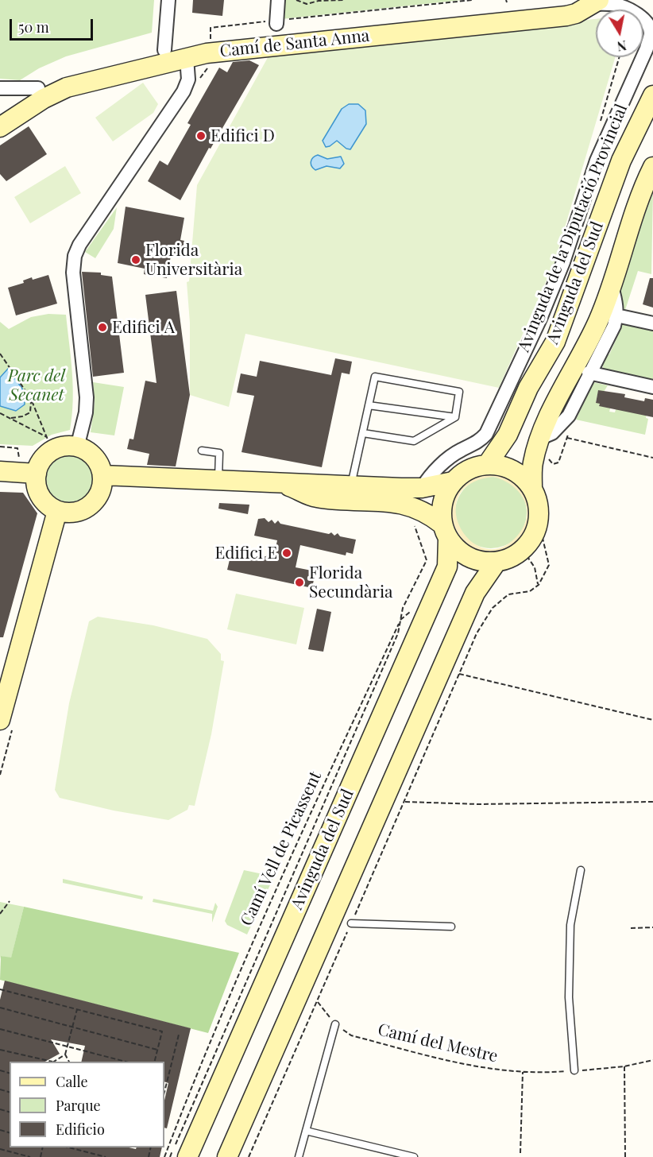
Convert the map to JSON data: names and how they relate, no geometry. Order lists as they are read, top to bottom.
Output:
{
  "streets": {
    "main road": ["Camí de Santa Anna", "Avinguda del Sud"],
    "street": ["Avinguda de la Diputació Provincial"],
    "path": ["Camí Vell de Picassent", "Camí del Mestre"]
  },
  "crossings": [
    ["Camí de Santa Anna", "Avinguda de la Diputació Provincial"]
  ],
  "parks": ["Parc del Secanet"],
  "places": [
    "Edifici D",
    "Florida Universitària",
    "Edifici A",
    "Edifici E",
    "Florida Secundària"
  ],
  "legend": ["Calle", "Parque", "Edificio"],
  "scale_bar": "50 m",
  "north": "bottom"
}
